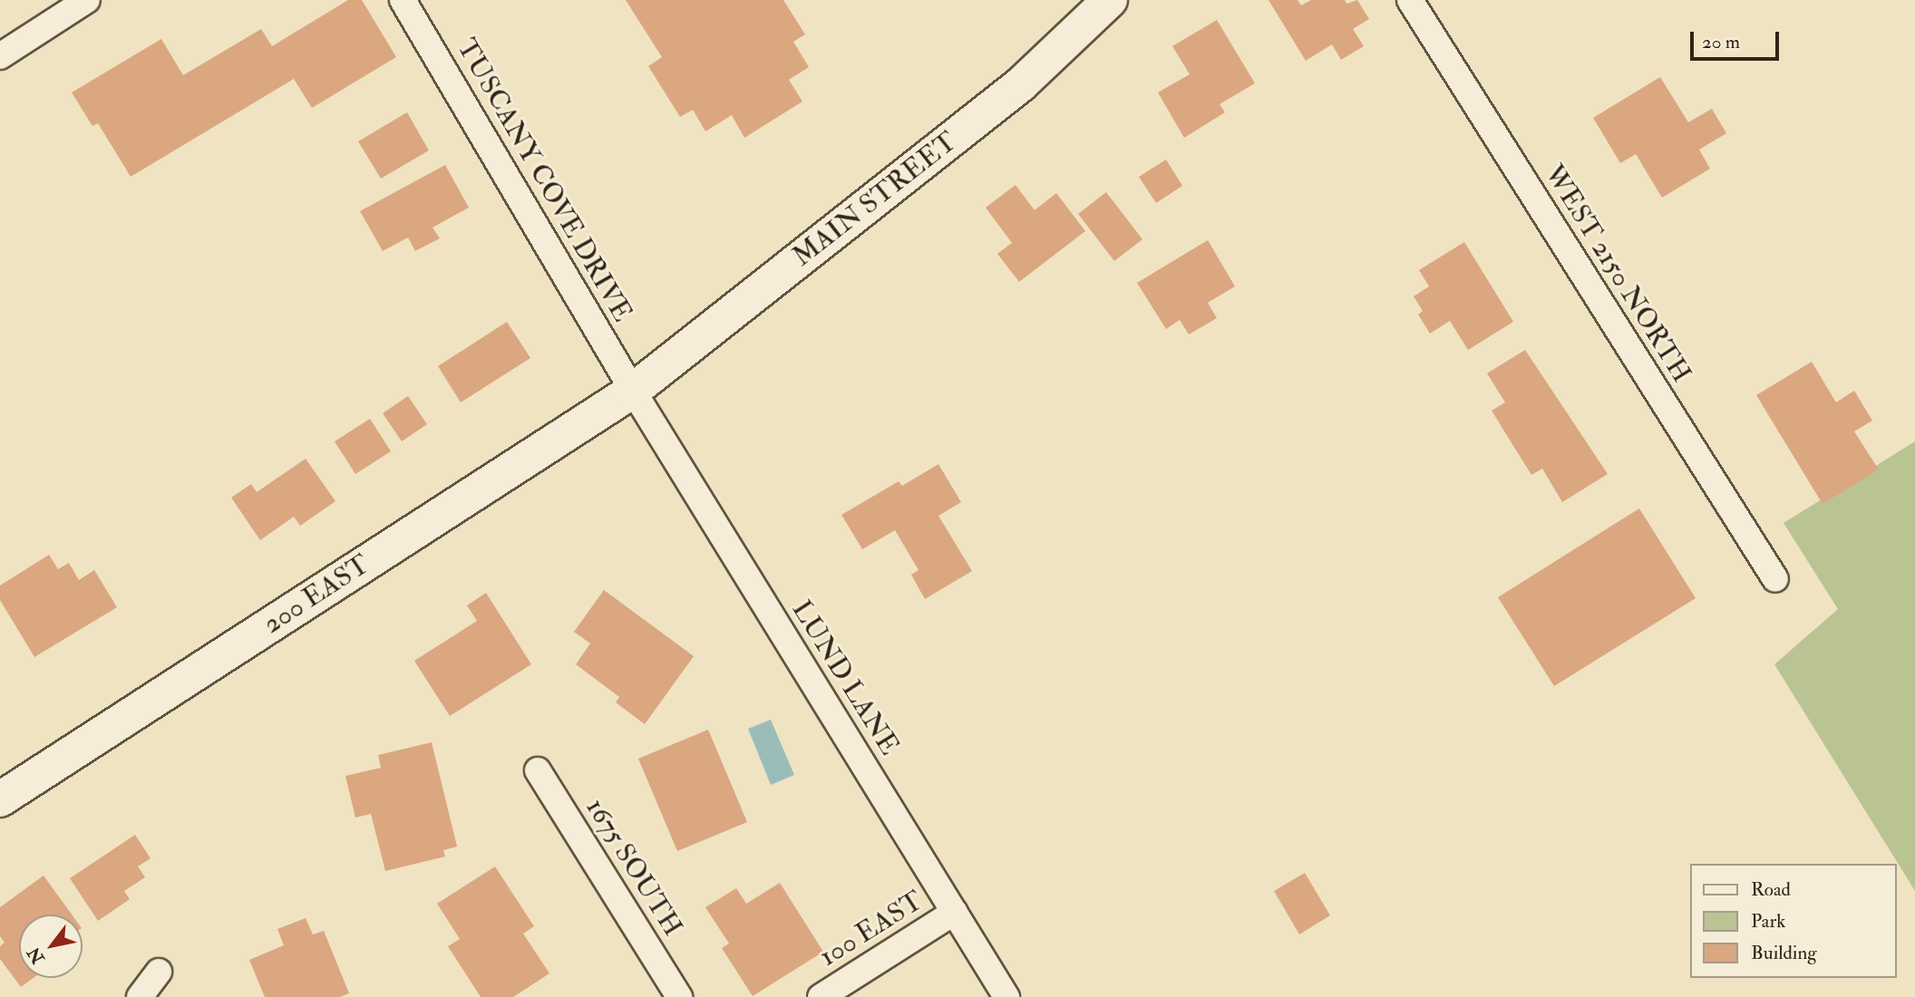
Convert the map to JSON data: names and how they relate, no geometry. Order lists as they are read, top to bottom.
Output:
{
  "streets": {
    "main road": ["MAIN STREET", "200 EAST"],
    "street": [
      "TUSCANY COVE DRIVE",
      "WEST 2150 NORTH",
      "LUND LANE",
      "1675 SOUTH",
      "100 EAST"
    ]
  },
  "crossings": [
    ["TUSCANY COVE DRIVE", "MAIN STREET"],
    ["TUSCANY COVE DRIVE", "200 EAST"],
    ["TUSCANY COVE DRIVE", "LUND LANE"],
    ["MAIN STREET", "200 EAST"],
    ["MAIN STREET", "LUND LANE"],
    ["200 EAST", "LUND LANE"],
    ["LUND LANE", "100 EAST"]
  ],
  "legend": ["Road", "Park", "Building"],
  "scale_bar": "20 m",
  "north": "bottom left"
}
